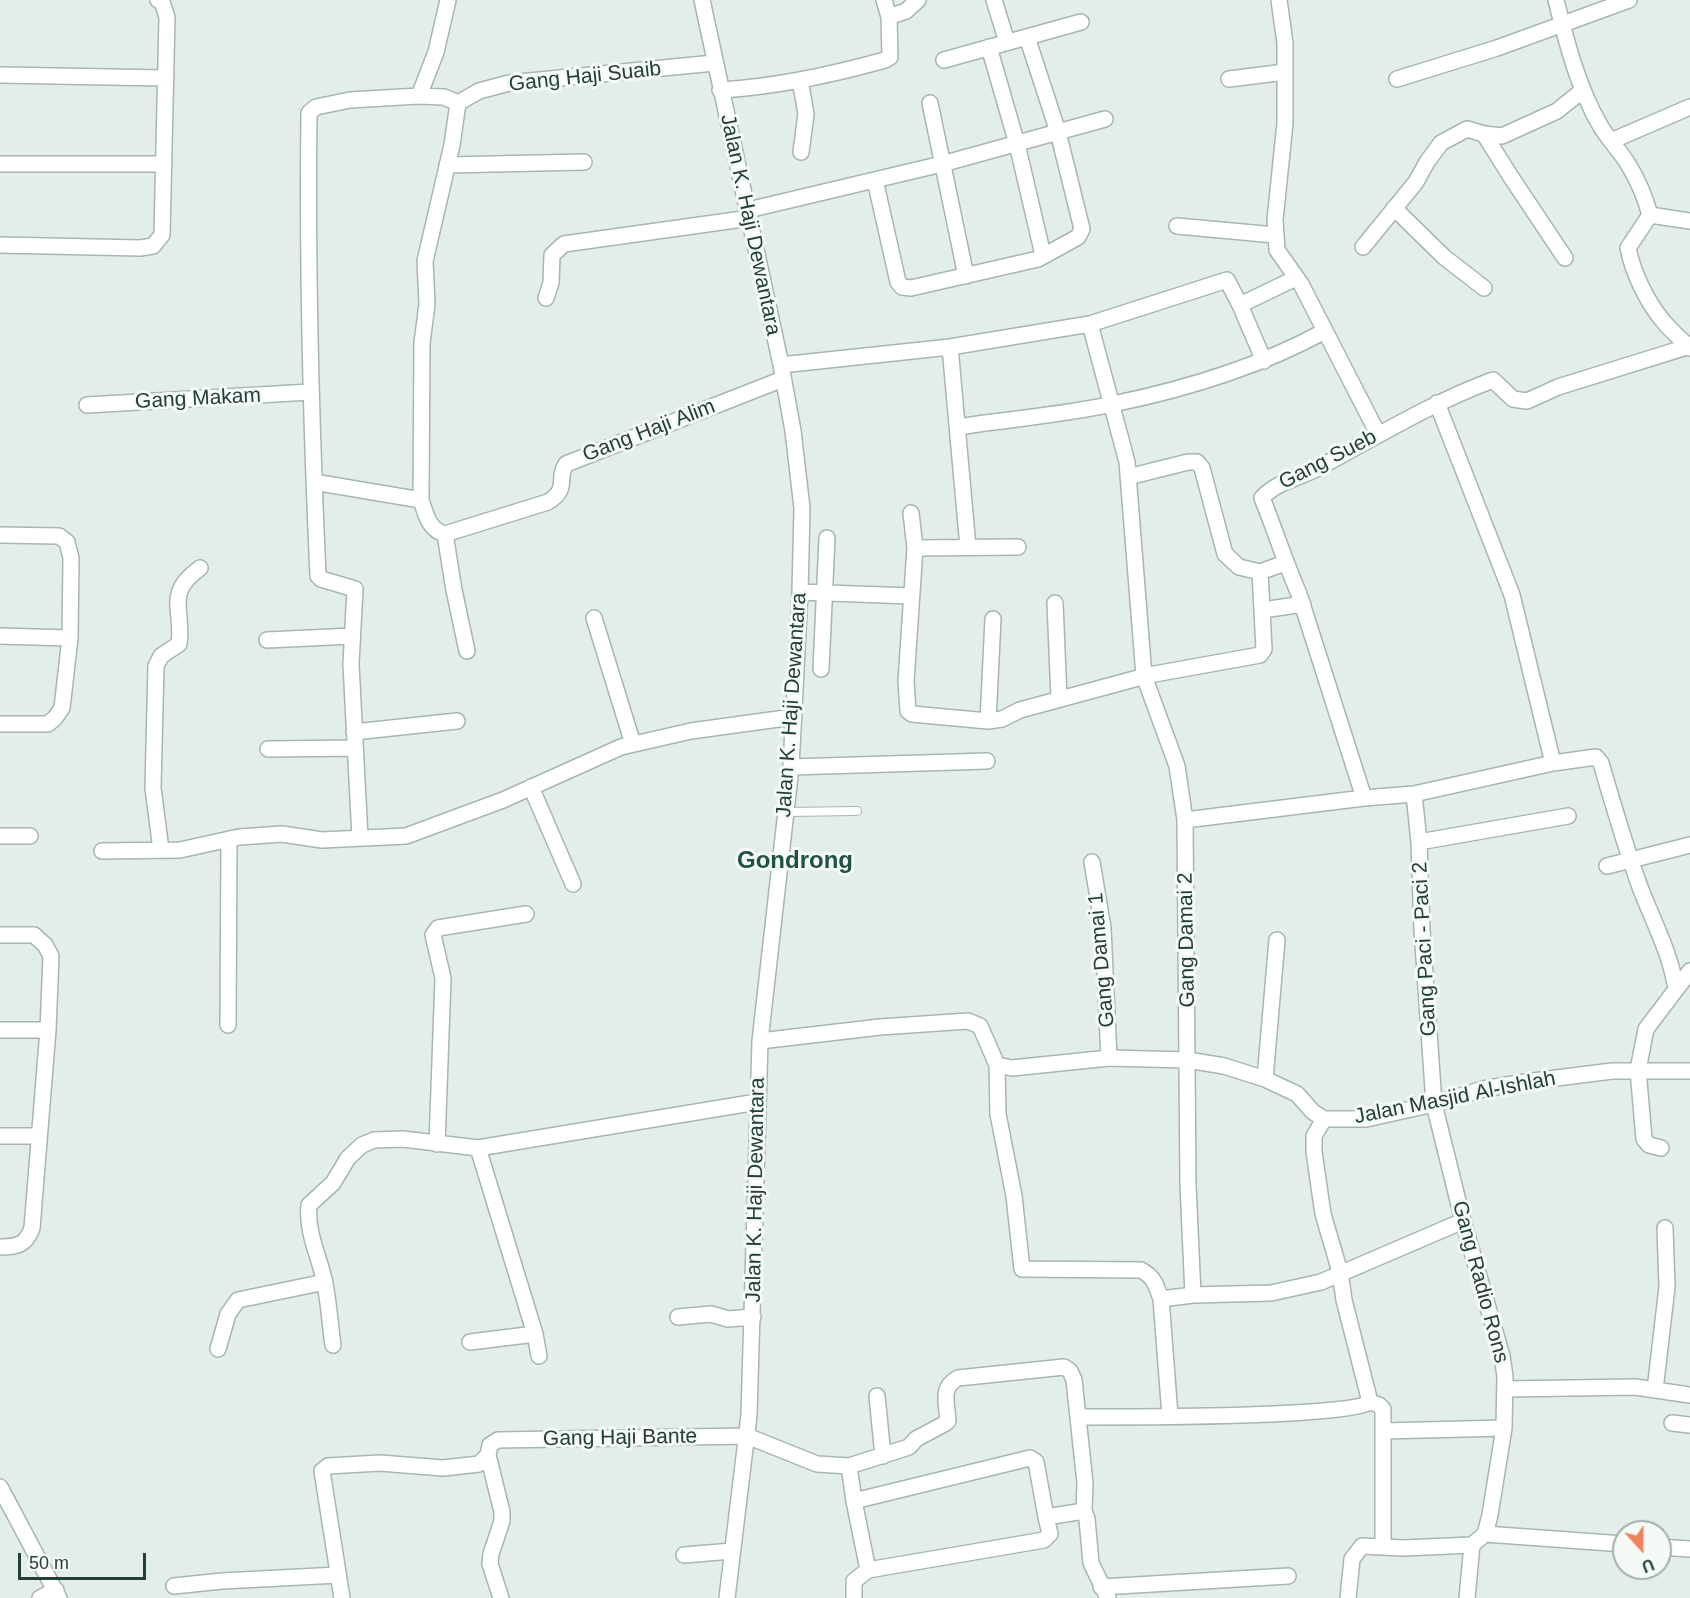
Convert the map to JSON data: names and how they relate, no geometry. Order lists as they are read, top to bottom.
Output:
{
  "streets": {
    "street": [
      "Gang Haji Suaib",
      "Jalan K. Haji Dewantara",
      "Gang Makam",
      "Gang Haji Alim",
      "Gang Sueb",
      "Gang Damai 2",
      "Gang Paci - Paci 2",
      "Gang Damai 1",
      "Jalan Masjid Al-Ishlah",
      "Gang Radio Rons",
      "Gang Haji Bante"
    ]
  },
  "crossings": [
    ["Gang Haji Suaib", "Jalan K. Haji Dewantara"],
    ["Jalan K. Haji Dewantara", "Gang Haji Alim"],
    ["Jalan K. Haji Dewantara", "Gang Haji Bante"],
    ["Gang Damai 2", "Jalan Masjid Al-Ishlah"],
    ["Gang Paci - Paci 2", "Jalan Masjid Al-Ishlah"],
    ["Gang Paci - Paci 2", "Gang Radio Rons"],
    ["Gang Damai 1", "Jalan Masjid Al-Ishlah"],
    ["Jalan Masjid Al-Ishlah", "Gang Radio Rons"]
  ],
  "districts": ["Gondrong"],
  "scale_bar": "50 m",
  "north": "bottom"
}
